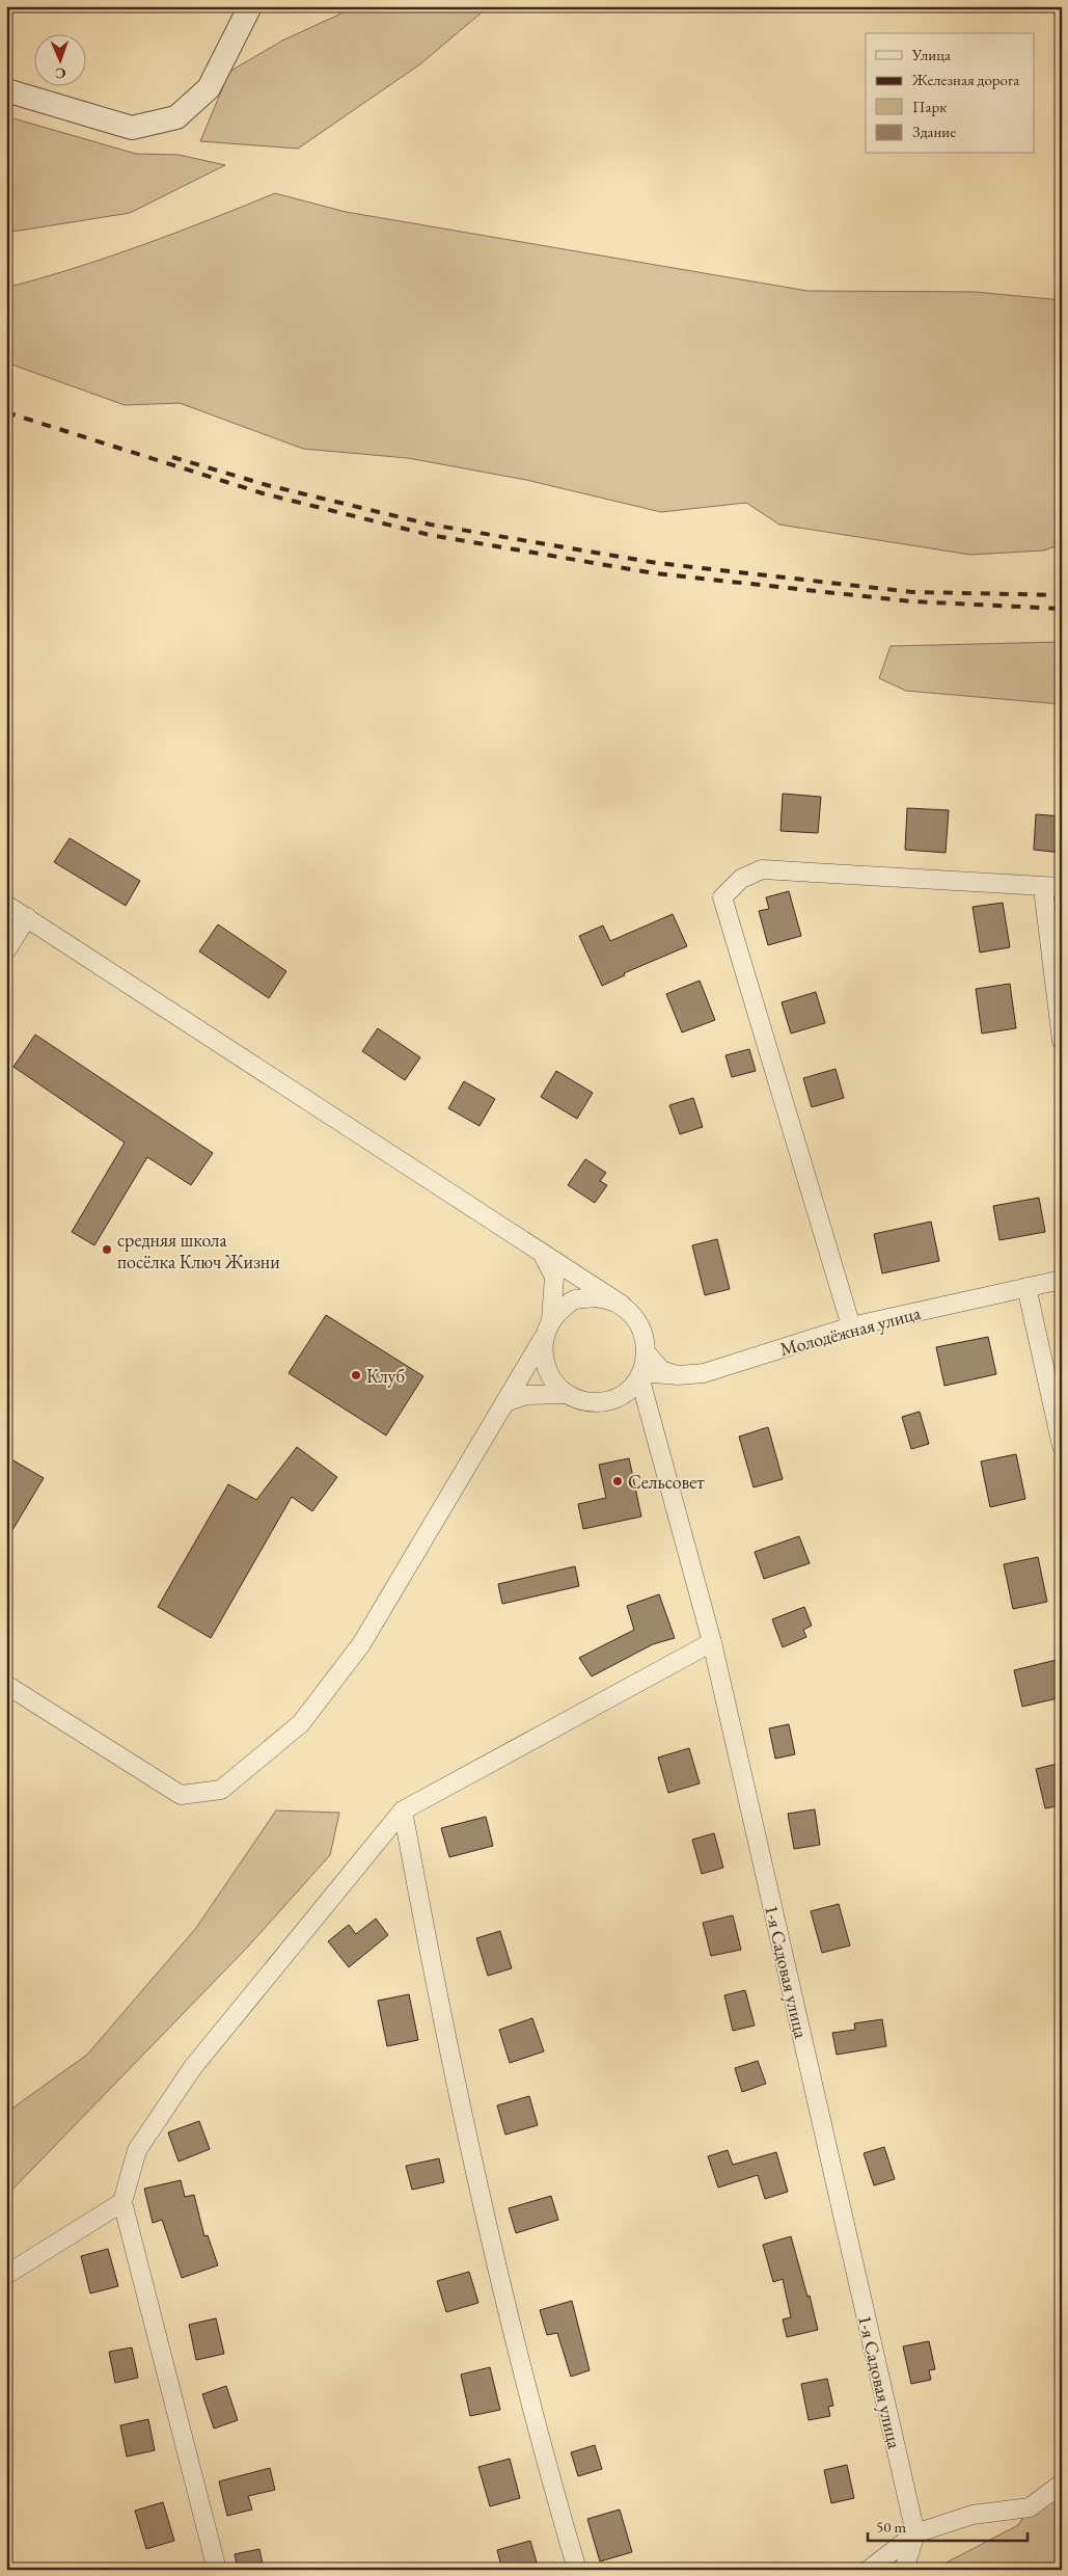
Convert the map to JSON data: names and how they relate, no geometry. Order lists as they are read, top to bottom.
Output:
{
  "streets": {
    "street": ["Молодёжная улица", "1-я Садовая улица"]
  },
  "crossings": [
    ["Молодёжная улица", "1-я Садовая улица"]
  ],
  "places": ["средняя школа посёлка Ключ Жизни", "Клуб", "Сельсовет"],
  "legend": [
    "Улица",
    "Железная дорога",
    "Парк",
    "Здание"
  ],
  "scale_bar": "50 m",
  "north": "bottom"
}
